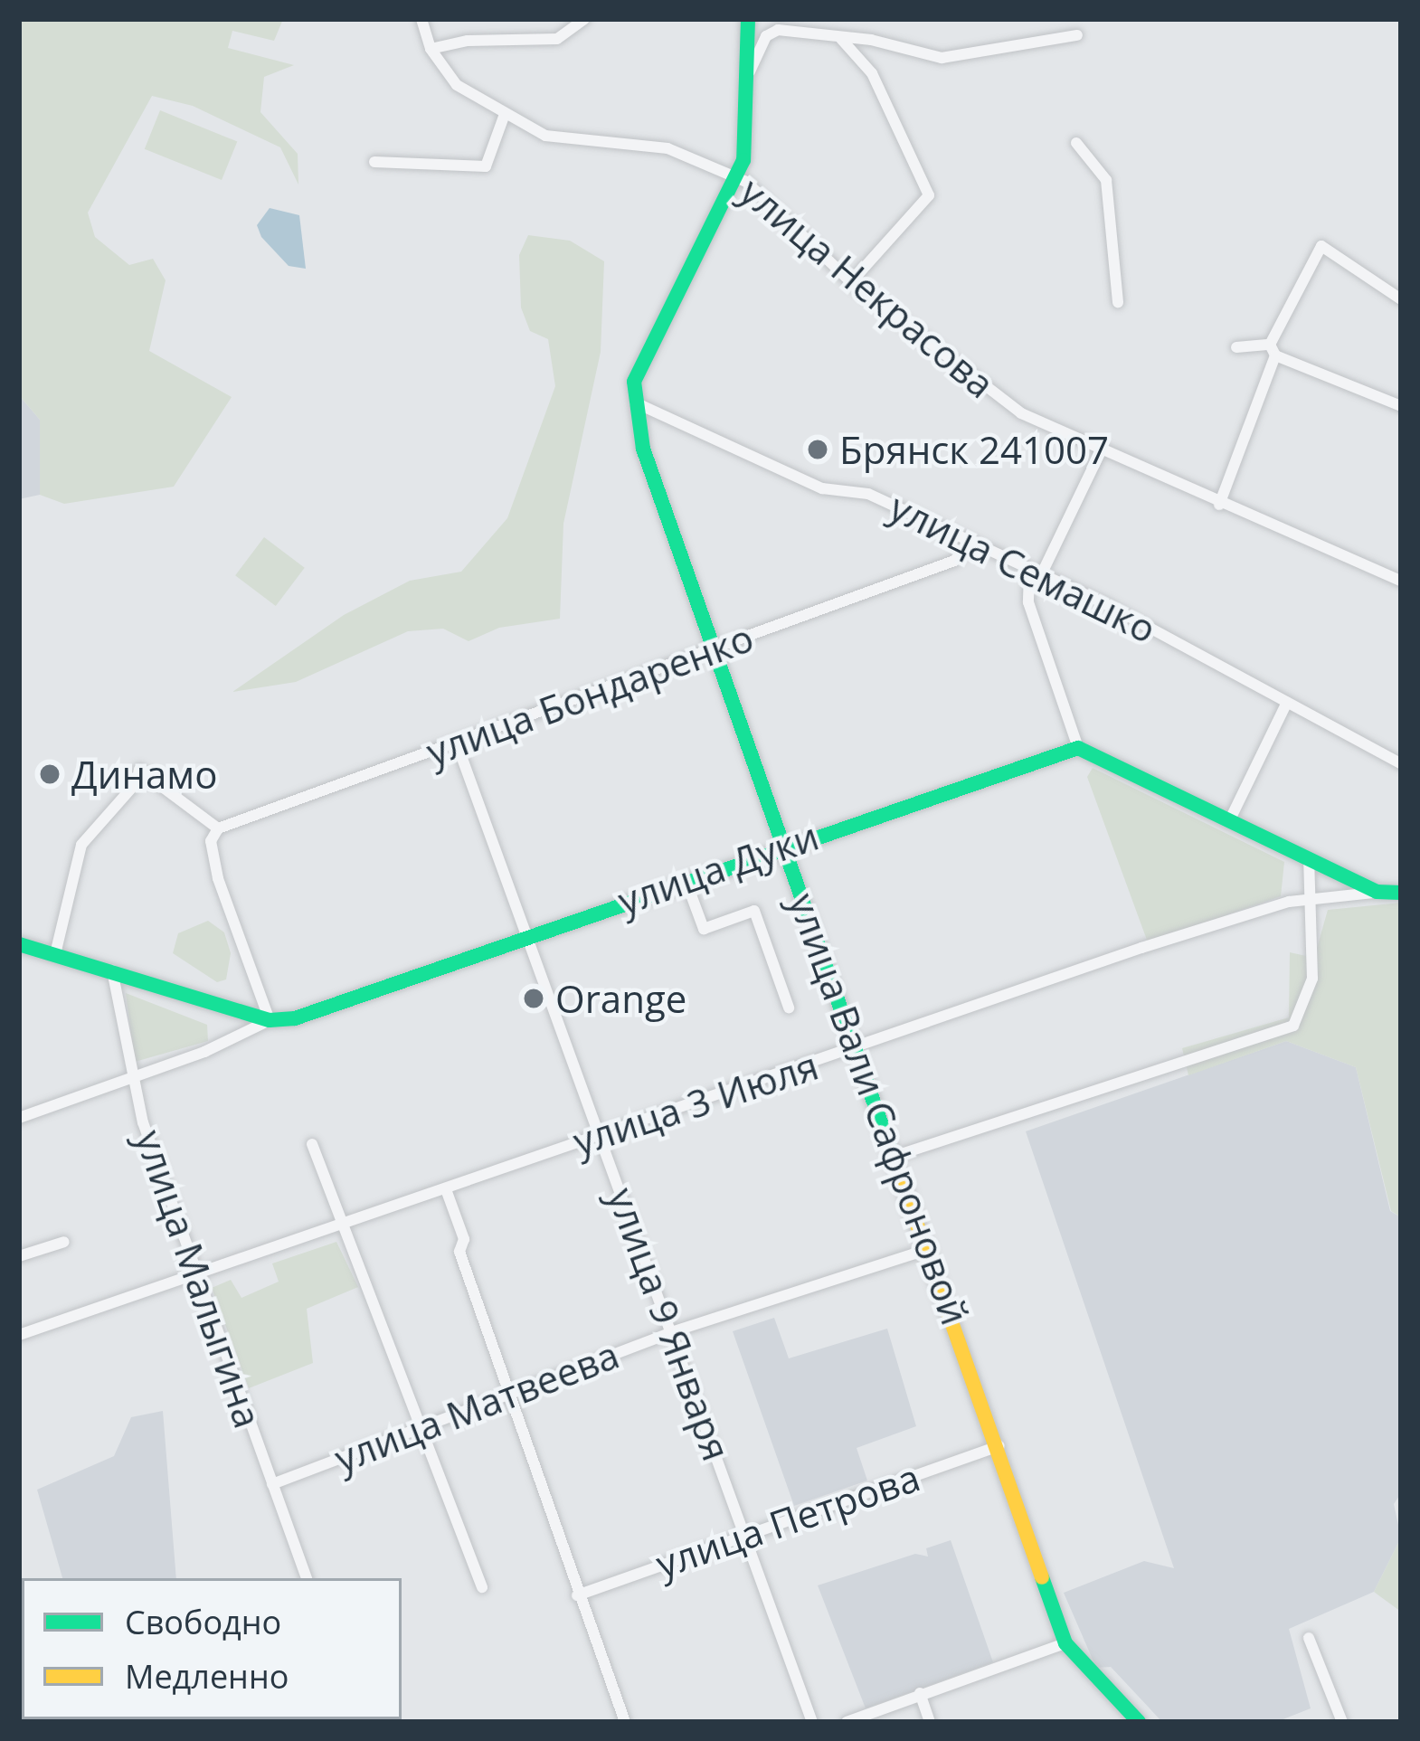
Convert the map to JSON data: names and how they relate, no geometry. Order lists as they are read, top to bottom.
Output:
{
  "streets": {
    "street": [
      "улица Некрасова",
      "улица Семашко",
      "улица Бондаренко",
      "улица Дуки",
      "улица 3 Июля",
      "улица Вали Сафроновой",
      "улица Малыгина",
      "улица 9 Января",
      "улица Матвеева",
      "улица Петрова"
    ]
  },
  "crossings": [
    ["улица Некрасова", "улица Вали Сафроновой"],
    ["улица Семашко", "улица Бондаренко"],
    ["улица Семашко", "улица Вали Сафроновой"],
    ["улица Бондаренко", "улица Вали Сафроновой"],
    ["улица Бондаренко", "улица 9 Января"],
    ["улица Дуки", "улица Вали Сафроновой"],
    ["улица Дуки", "улица Малыгина"],
    ["улица Дуки", "улица 9 Января"],
    ["улица 3 Июля", "улица Вали Сафроновой"],
    ["улица 3 Июля", "улица Малыгина"],
    ["улица 3 Июля", "улица 9 Января"],
    ["улица Вали Сафроновой", "улица Матвеева"],
    ["улица Вали Сафроновой", "улица Петрова"],
    ["улица Малыгина", "улица Матвеева"],
    ["улица 9 Января", "улица Матвеева"],
    ["улица 9 Января", "улица Петрова"]
  ],
  "places": ["Брянск 241007", "Динамо", "Orange"],
  "legend": ["Свободно", "Медленно"]
}
